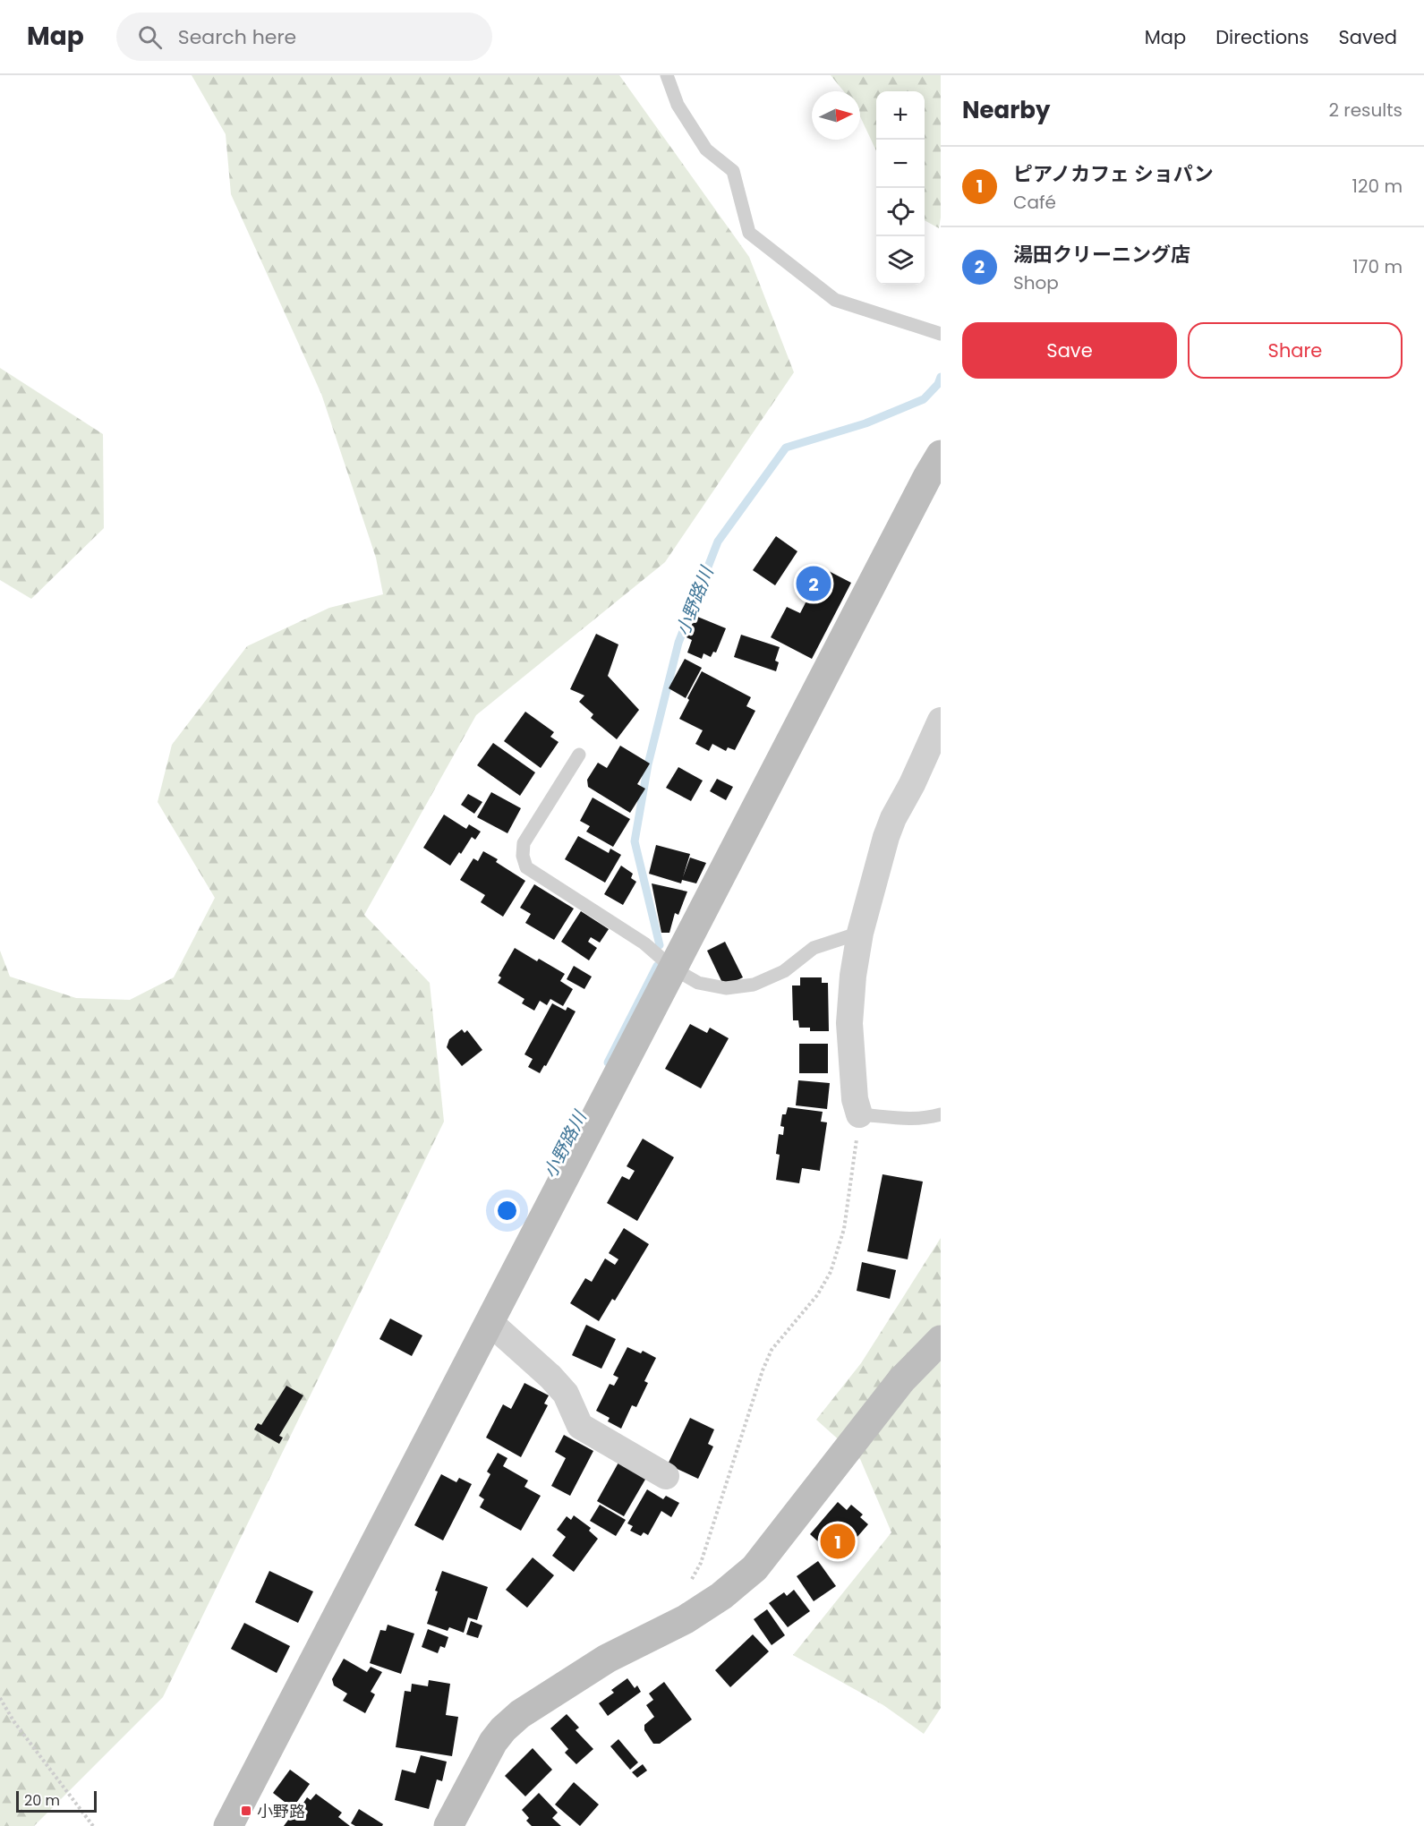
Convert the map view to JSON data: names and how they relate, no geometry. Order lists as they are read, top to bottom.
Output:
{
  "water": ["小野路川"],
  "places": {
    "transit": ["小野路"]
  },
  "scale_bar": "20 m",
  "north": "right",
  "page": {
    "header": "Map",
    "search": "Search here",
    "nav": ["Map", "Directions", "Saved"],
    "heading": ["Nearby", "2 results"],
    "map_buttons": ["+", "−"],
    "list": [
      {
        "mark": "1",
        "name": "ピアノカフェ ショパン",
        "note": "Café",
        "value": "120 m"
      },
      {
        "mark": "2",
        "name": "湯田クリーニング店",
        "note": "Shop",
        "value": "170 m"
      }
    ],
    "buttons": ["Save", "Share"],
    "pins": ["2", "1"],
    "scale": "20 m"
  }
}
